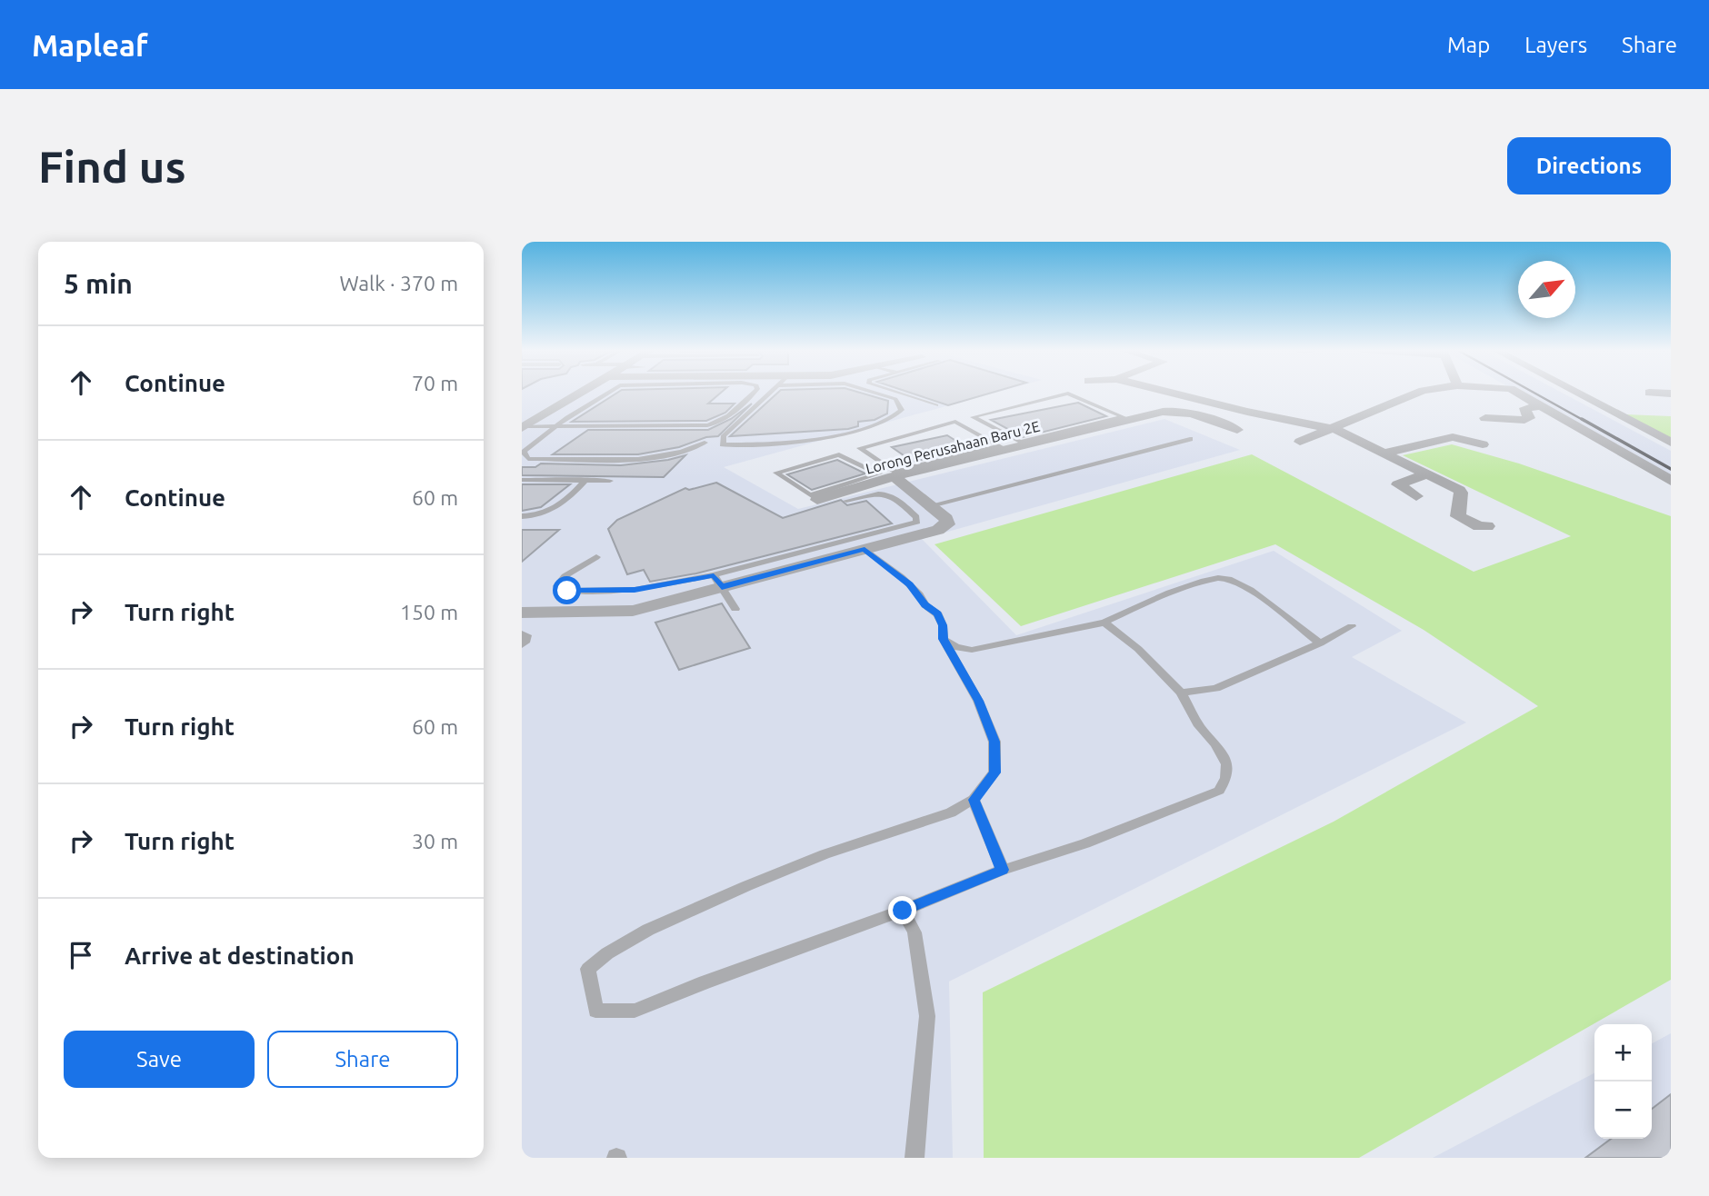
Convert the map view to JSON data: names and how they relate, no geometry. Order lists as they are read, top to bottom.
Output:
{
  "streets": {
    "street": ["Lorong Perusahaan Baru 2E"]
  },
  "north": "top right",
  "page": {
    "header": "Mapleaf",
    "nav": ["Map", "Layers", "Share"],
    "buttons": [
      "Directions",
      ["Save", "Share"]
    ],
    "title": "Find us",
    "heading": ["5 min", "Walk · 370 m"],
    "list": [
      ["Continue", "70 m"],
      ["Continue", "60 m"],
      ["Turn right", "150 m"],
      ["Turn right", "60 m"],
      ["Turn right", "30 m"],
      "Arrive at destination"
    ],
    "map_buttons": ["+", "−"]
  }
}
